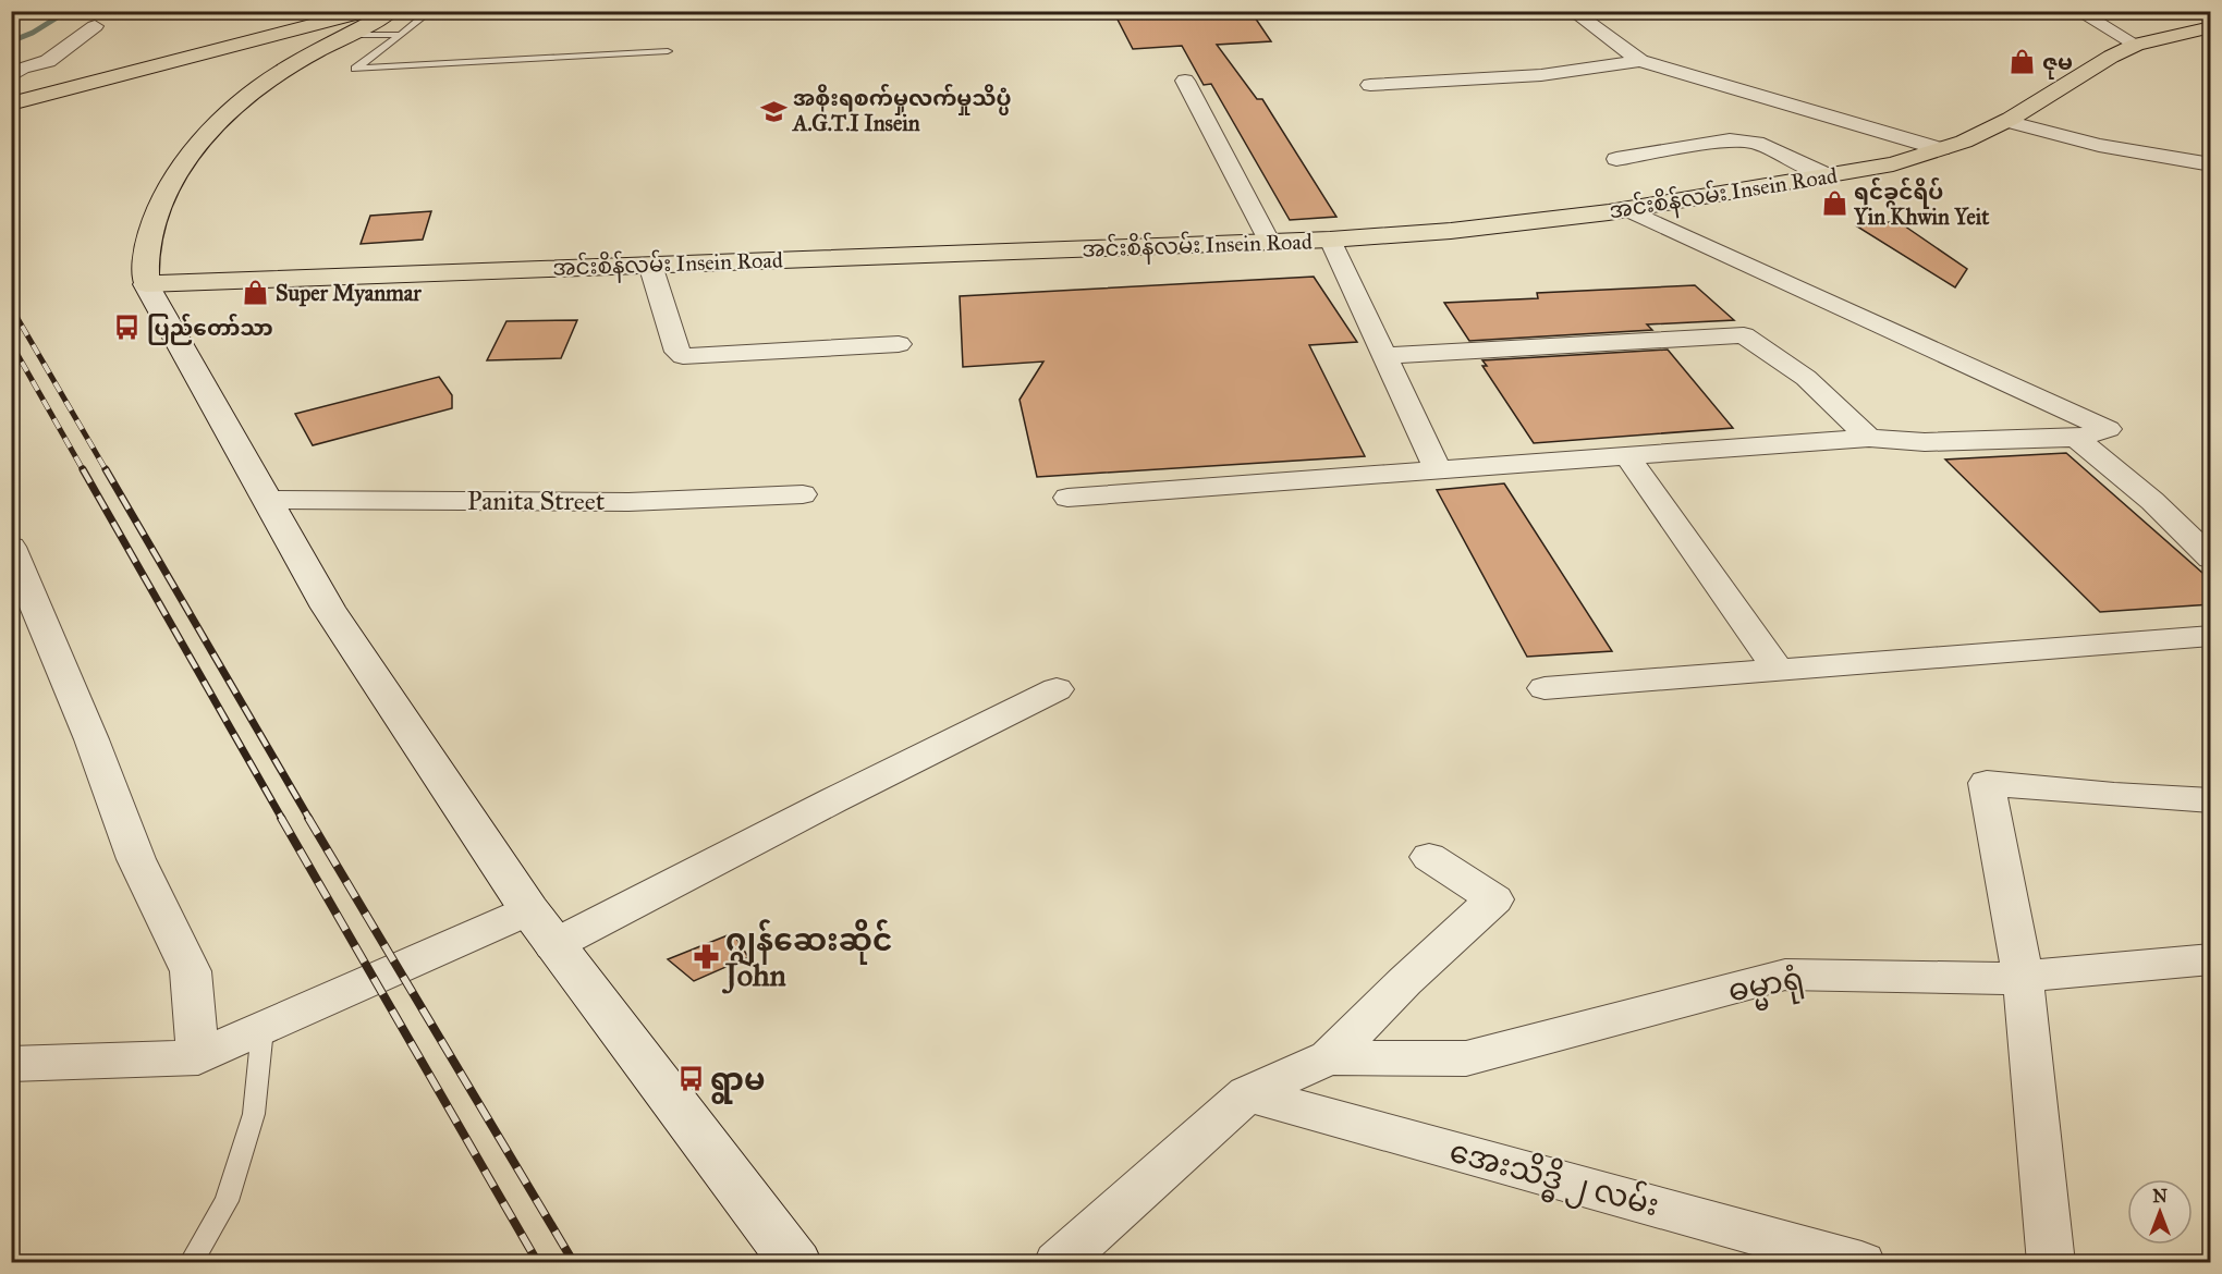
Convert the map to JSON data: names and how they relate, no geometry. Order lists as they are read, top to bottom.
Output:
{
  "streets": {
    "main road": ["အင်းစိန်လမ်း Insein Road"],
    "street": ["Panita Street", "ဓမ္မာရုံ", "အေးသိဒ္ဓိ ၂ လမ်း"]
  },
  "places": {
    "shop": ["ဇုမ", "ရင်ခွင်ရိပ် Yin Khwin Yeit", "Super Myanmar"],
    "school or university": ["အစိုးရစက်မှုလက်မှုသိပ္ပံ A.G.T.I Insein"],
    "bus stop": ["ပြည်တော်သာ", "ရွာမ"],
    "pharmacy": ["ဂျွန်ဆေးဆိုင် John"]
  },
  "north": "top"
}
